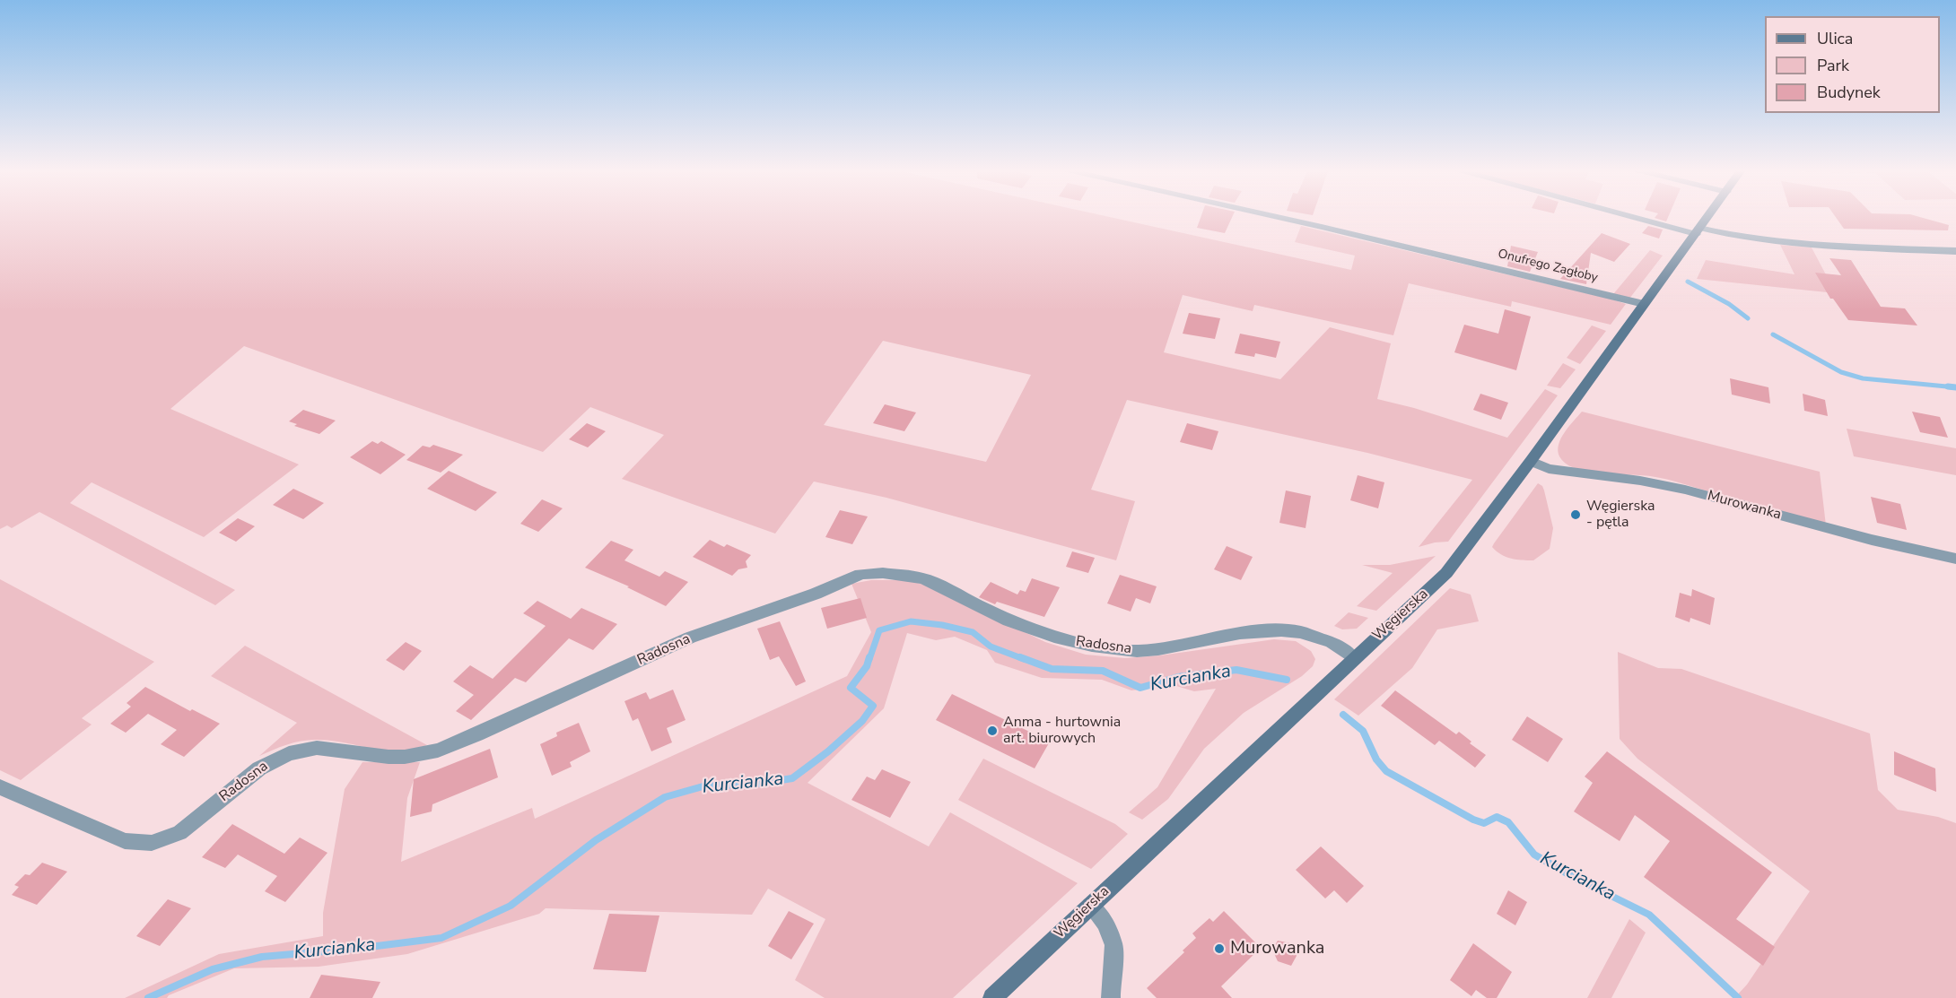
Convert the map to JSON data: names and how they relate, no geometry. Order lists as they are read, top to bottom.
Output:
{
  "streets": {
    "main road": ["Węgierska"],
    "street": ["Onufrego Zagłoby", "Murowanka", "Radosna"]
  },
  "crossings": [
    ["Onufrego Zagłoby", "Węgierska"],
    ["Murowanka", "Węgierska"],
    ["Węgierska", "Radosna"]
  ],
  "water": ["Kurcianka"],
  "places": ["Węgierska - pętla", "Anma - hurtownia art. biurowych", "Murowanka"],
  "legend": ["Ulica", "Park", "Budynek"]
}
